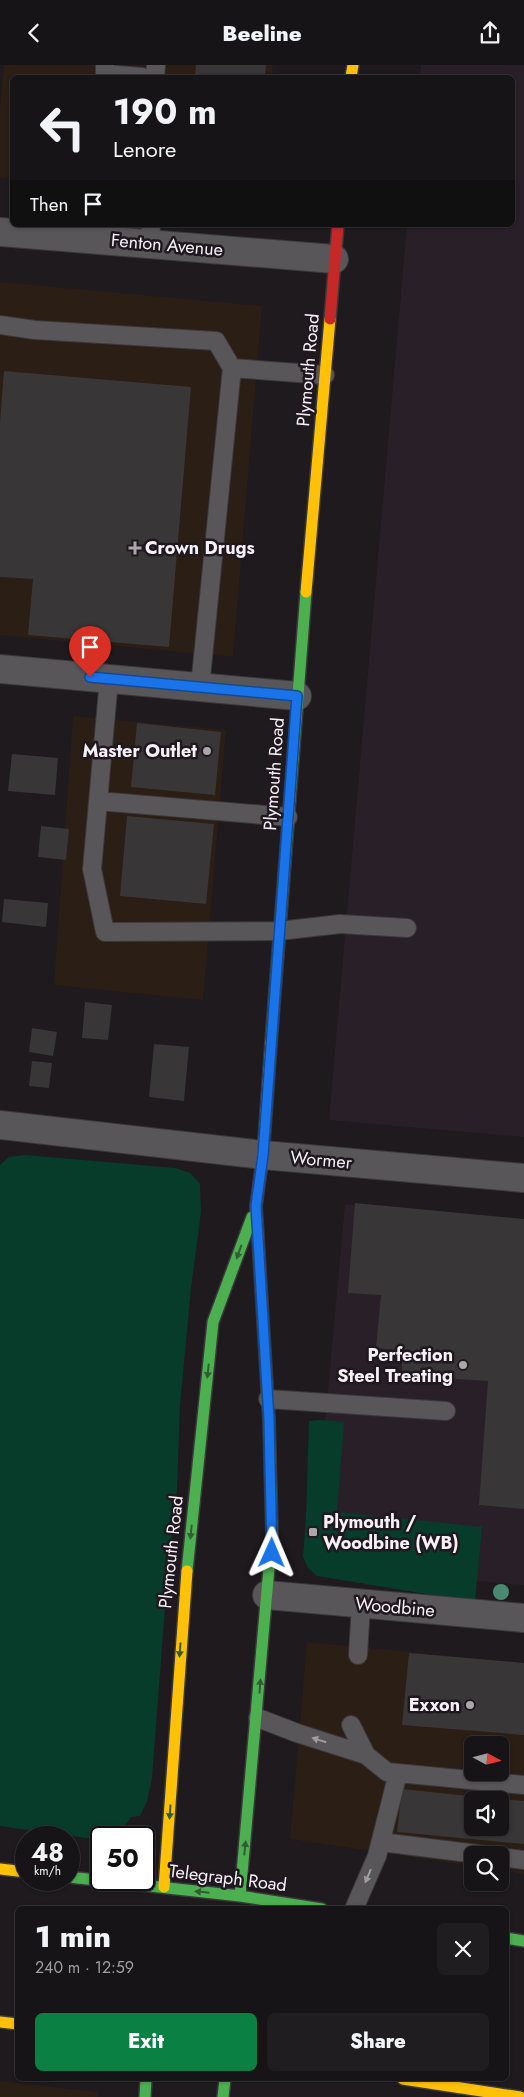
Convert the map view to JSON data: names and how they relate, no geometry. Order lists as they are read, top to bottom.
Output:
{
  "streets": {
    "main road": ["Plymouth Road", "Telegraph Road"],
    "street": ["Fenton Avenue", "Wormer", "Woodbine"]
  },
  "crossings": [
    ["Fenton Avenue", "Plymouth Road"],
    ["Plymouth Road", "Wormer"],
    ["Plymouth Road", "Woodbine"],
    ["Plymouth Road", "Telegraph Road"]
  ],
  "places": {
    "health": ["Crown Drugs"],
    "other": ["Master Outlet", "Perfection Steel Treating", "Exxon"],
    "transit": ["Plymouth / Woodbine (WB)"]
  },
  "north": "right",
  "page": {
    "header": "Beeline",
    "turn": ["190 m", "Lenore"],
    "then": "Then",
    "speed": "48 km/h",
    "limit": "50",
    "heading": ["1 min", "240 m · 12:59"],
    "buttons": ["Exit", "Share"]
  }
}
